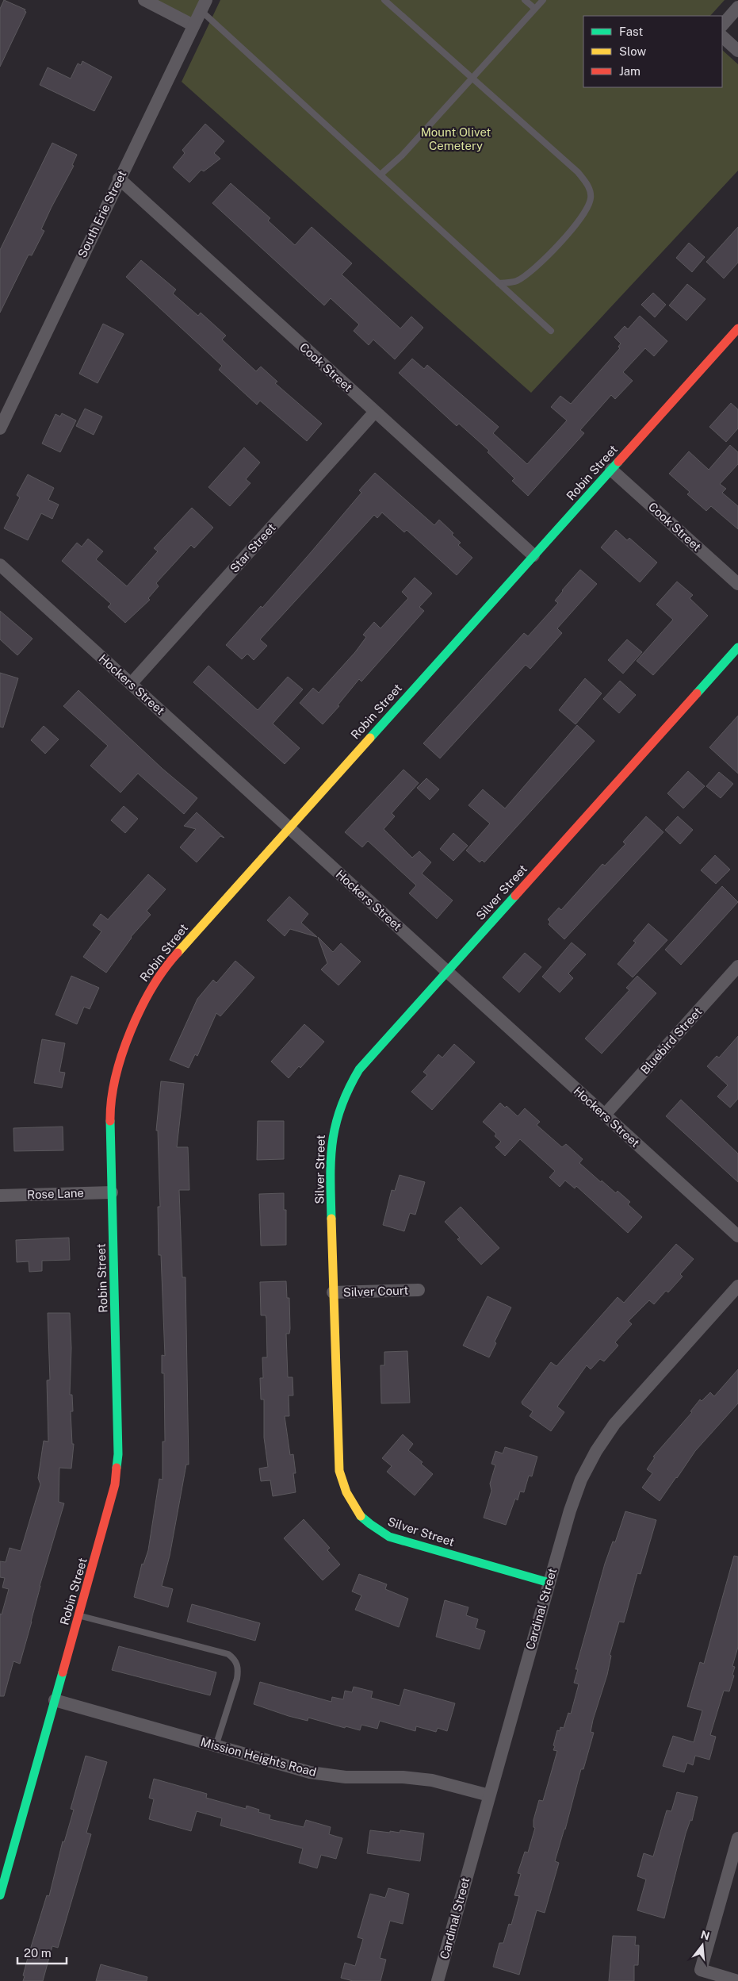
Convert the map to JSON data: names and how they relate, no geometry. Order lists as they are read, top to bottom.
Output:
{
  "streets": {
    "street": [
      "South Erie Street",
      "Cook Street",
      "Robin Street",
      "Star Street",
      "Hockers Street",
      "Silver Street",
      "Bluebird Street",
      "Rose Lane",
      "Silver Court",
      "Cardinal Street",
      "Mission Heights Road"
    ]
  },
  "crossings": [
    ["South Erie Street", "Cook Street"],
    ["Cook Street", "Robin Street"],
    ["Cook Street", "Star Street"],
    ["Robin Street", "Hockers Street"],
    ["Robin Street", "Rose Lane"],
    ["Robin Street", "Mission Heights Road"],
    ["Star Street", "Hockers Street"],
    ["Hockers Street", "Silver Street"],
    ["Hockers Street", "Bluebird Street"],
    ["Silver Street", "Silver Court"],
    ["Silver Street", "Cardinal Street"],
    ["Cardinal Street", "Mission Heights Road"]
  ],
  "parks": ["Mount Olivet Cemetery"],
  "legend": ["Fast", "Slow", "Jam"],
  "scale_bar": "20 m",
  "north": "top"
}
